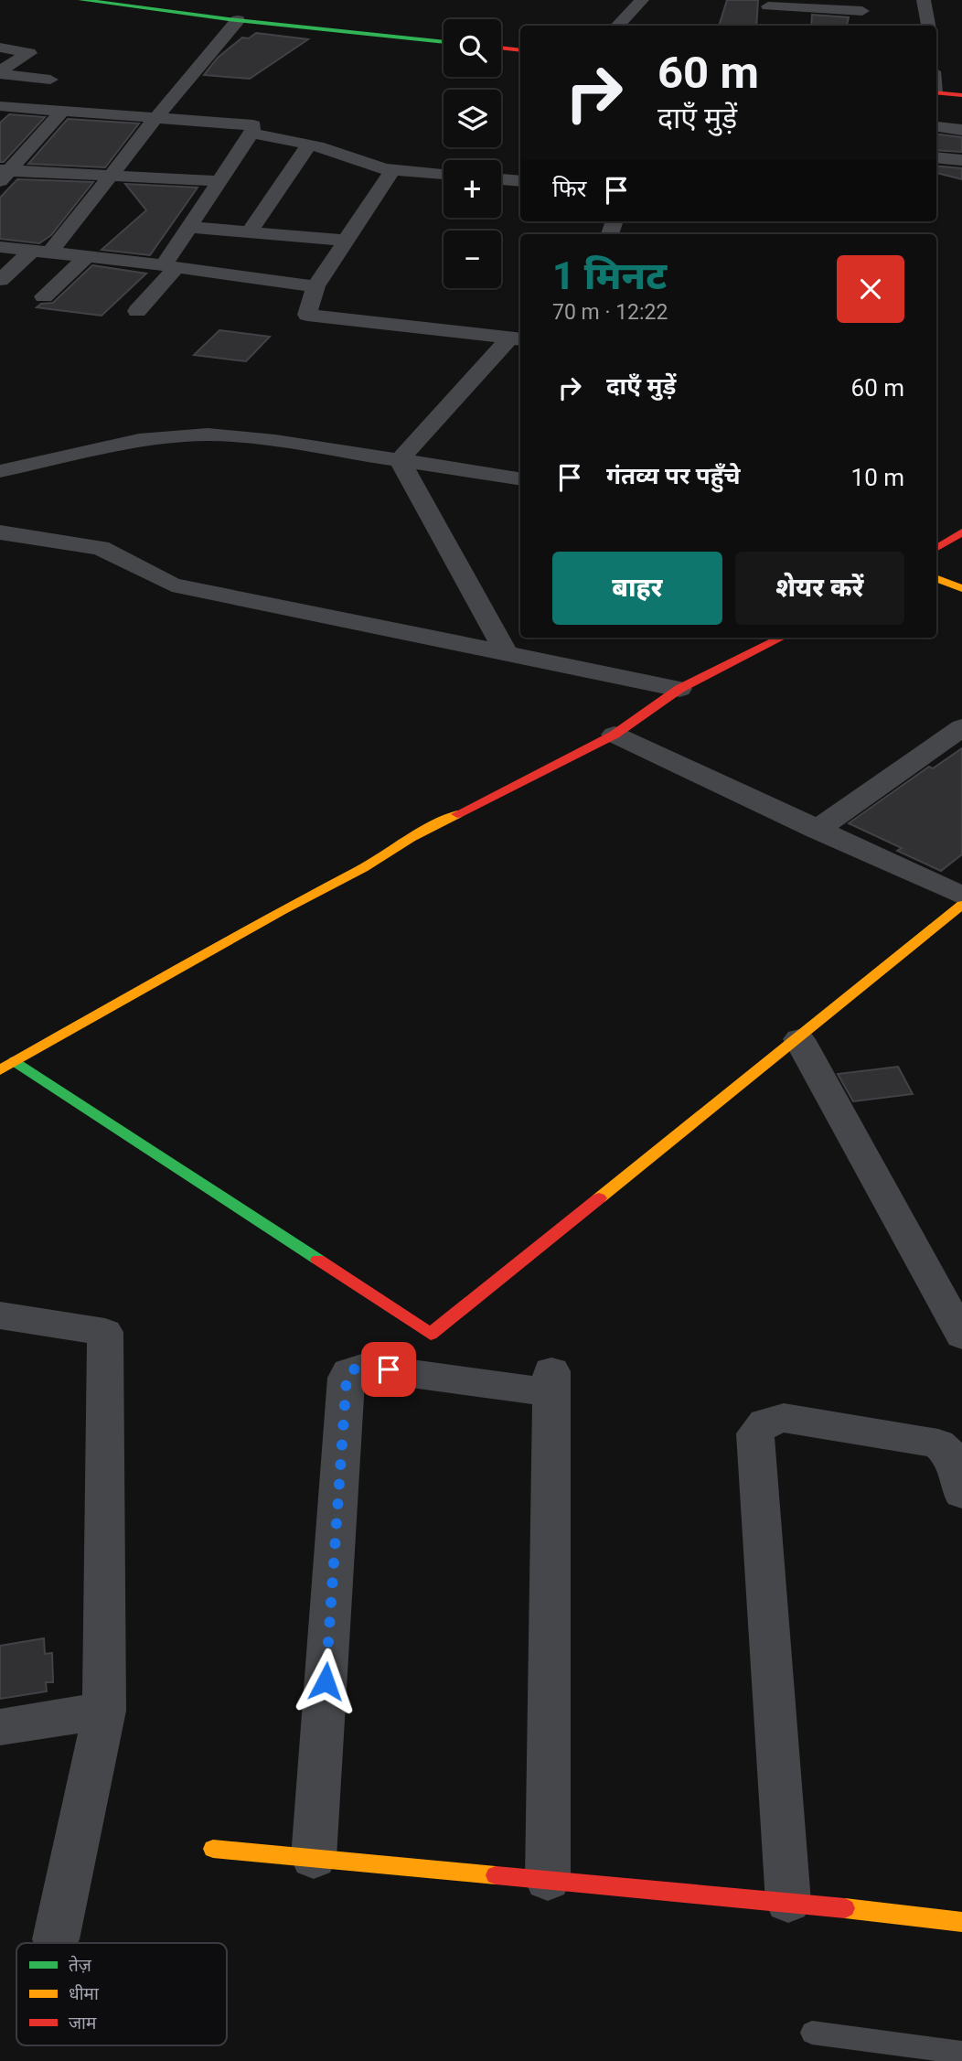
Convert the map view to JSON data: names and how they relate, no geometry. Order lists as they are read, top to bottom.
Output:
{
  "legend": ["तेज़", "धीमा", "जाम"],
  "page": {
    "map_buttons": ["+", "−"],
    "turn": ["60 m", "दाएँ मुड़ें"],
    "then": "फिर",
    "heading": ["1 मिनट", "70 m · 12:22"],
    "list": [
      {
        "name": "दाएँ मुड़ें",
        "value": "60 m"
      },
      {
        "name": "गंतव्य पर पहुँचे",
        "value": "10 m"
      }
    ],
    "buttons": ["बाहर", "शेयर करें"]
  }
}
